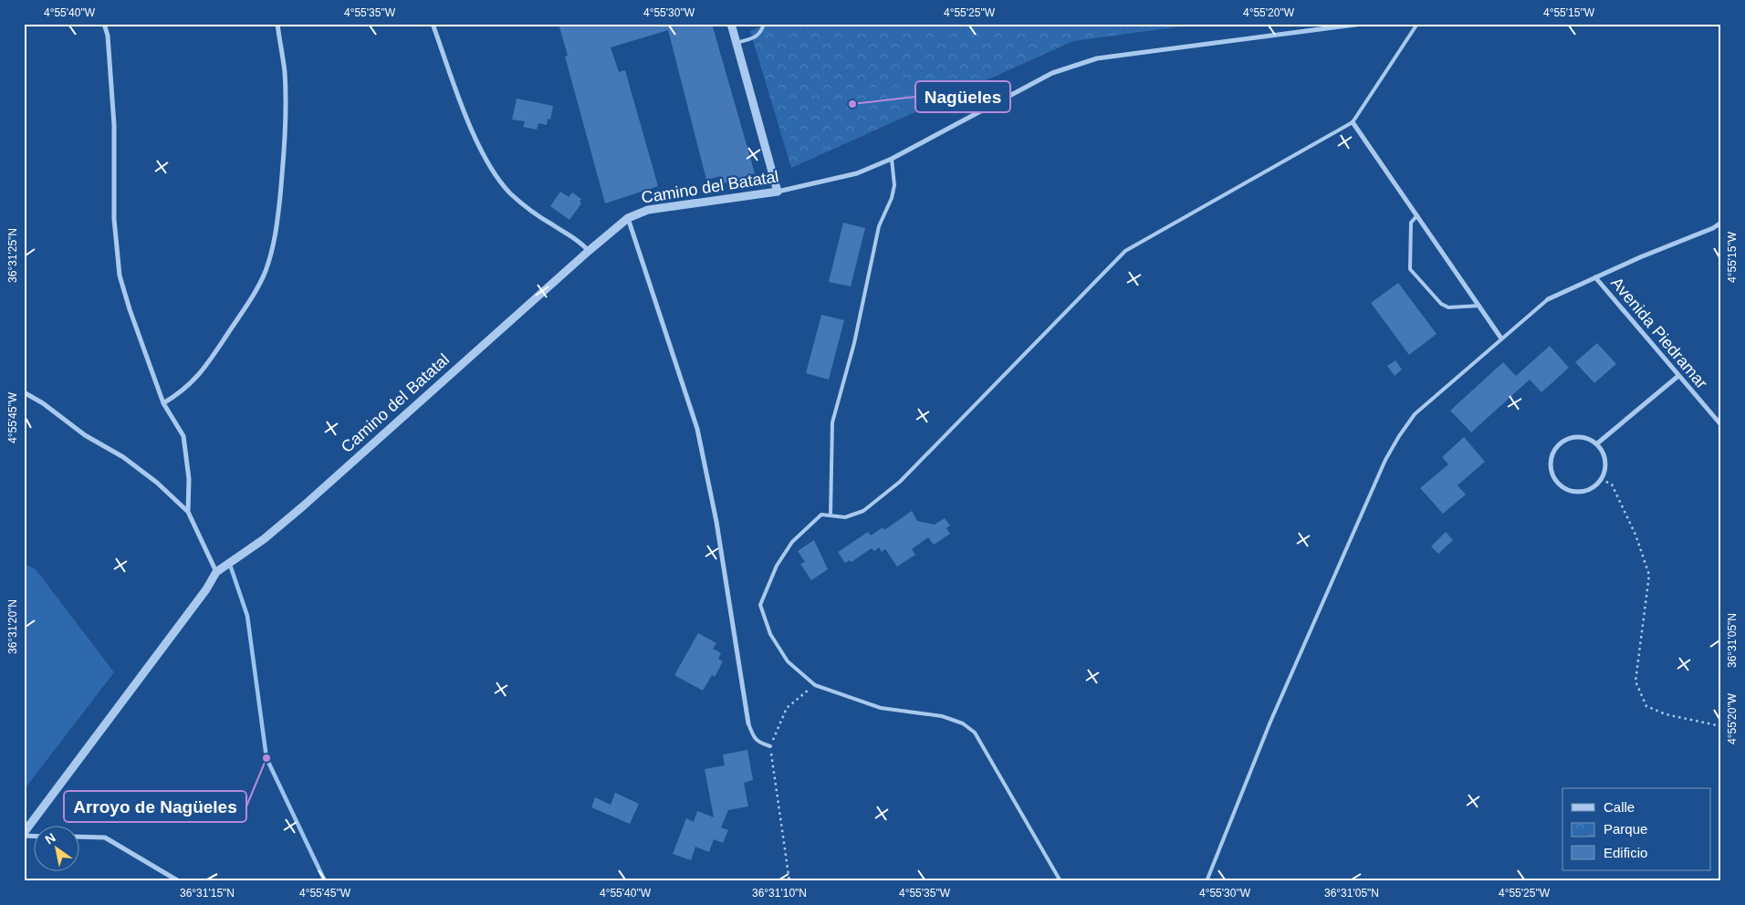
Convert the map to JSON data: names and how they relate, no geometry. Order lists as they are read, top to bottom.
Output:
{
  "streets": {
    "street": ["Camino del Batatal", "Avenida Piedramar"]
  },
  "places": ["Nagüeles", "Arroyo de Nagüeles"],
  "legend": ["Calle", "Parque", "Edificio"],
  "north": "top left",
  "coordinates": [
    "4°55'40\"W",
    "4°55'35\"W",
    "4°55'30\"W",
    "4°55'25\"W",
    "4°55'20\"W",
    "4°55'15\"W",
    "36°31'25\"N",
    "4°55'45\"W",
    "36°31'20\"N",
    "36°31'05\"N",
    "36°31'15\"N",
    "36°31'10\"N"
  ]
}
